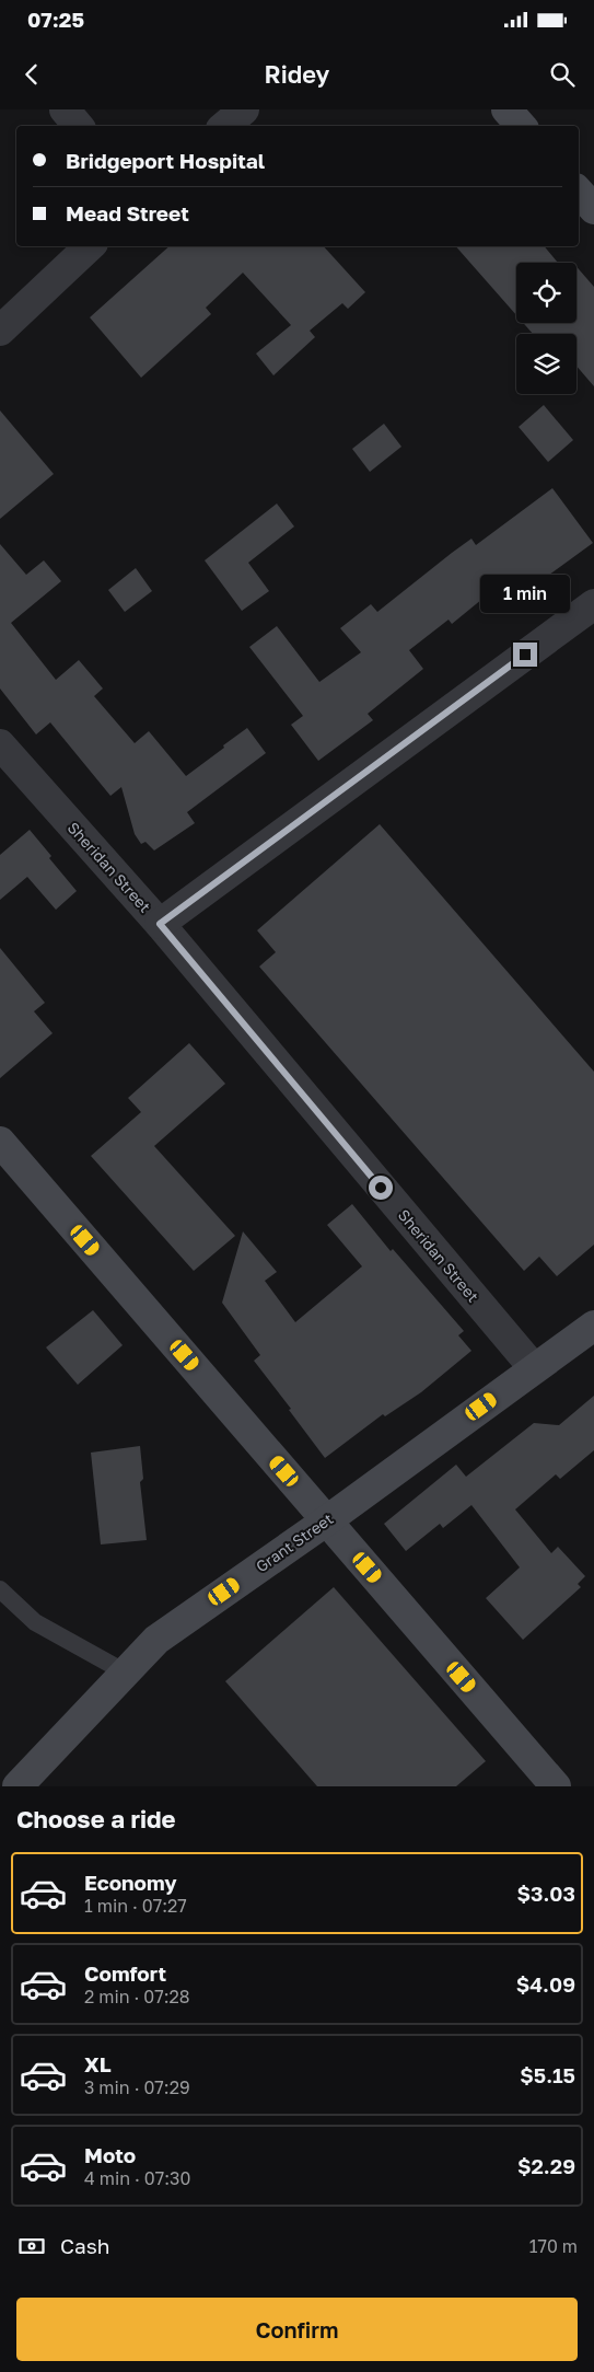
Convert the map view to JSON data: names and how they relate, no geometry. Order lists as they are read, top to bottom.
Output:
{
  "streets": {
    "main road": ["Grant Street"],
    "street": ["Sheridan Street"]
  },
  "crossings": [
    ["Sheridan Street", "Grant Street"]
  ],
  "page": {
    "status": "07:25",
    "header": "Ridey",
    "banner": ["Bridgeport Hospital", "Mead Street"],
    "bubble": "1 min",
    "heading": "Choose a ride",
    "list": [
      {
        "name": "Economy",
        "note": "1 min · 07:27",
        "value": "$3.03"
      },
      {
        "name": "Comfort",
        "note": "2 min · 07:28",
        "value": "$4.09"
      },
      {
        "name": "XL",
        "note": "3 min · 07:29",
        "value": "$5.15"
      },
      {
        "name": "Moto",
        "note": "4 min · 07:30",
        "value": "$2.29"
      }
    ],
    "pay": ["Cash", "170 m"],
    "buttons": "Confirm"
  }
}
